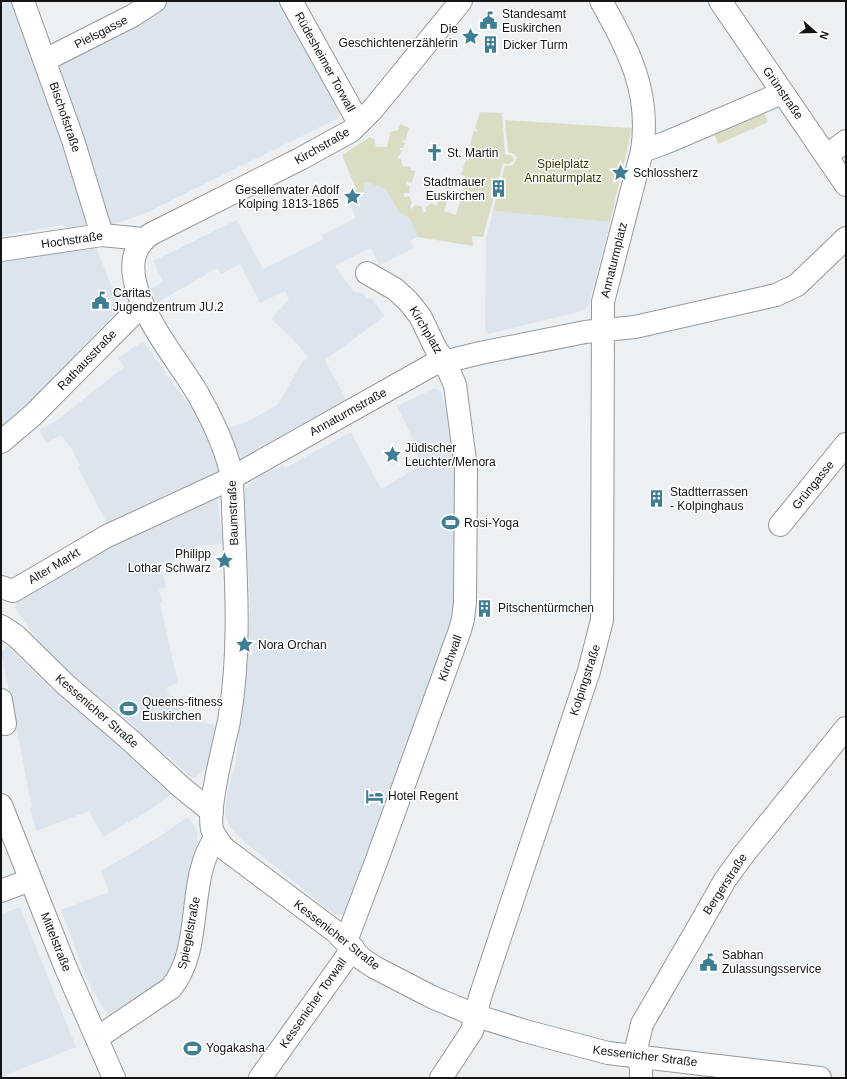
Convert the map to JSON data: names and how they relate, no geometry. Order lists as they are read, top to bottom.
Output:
{
  "streets": {
    "street": [
      "Pielsgasse",
      "Rüdesheimer Torwall",
      "Grünstraße",
      "Bischofstraße",
      "Kirchstraße",
      "Hochstraße",
      "Annaturmplatz",
      "Kirchplatz",
      "Rathausstraße",
      "Annaturmstraße",
      "Grüngasse",
      "Baumstraße",
      "Alter Markt",
      "Kirchwall",
      "Kolpingstraße",
      "Kessenicher Straße",
      "Bergerstraße",
      "Spiegelstraße",
      "Mittelstraße",
      "Kessenicher Torwall"
    ]
  },
  "crossings": [
    ["Pielsgasse", "Bischofstraße"],
    ["Rüdesheimer Torwall", "Kirchstraße"],
    ["Bischofstraße", "Hochstraße"],
    ["Kirchstraße", "Hochstraße"],
    ["Kirchstraße", "Baumstraße"],
    ["Hochstraße", "Baumstraße"],
    ["Annaturmplatz", "Annaturmstraße"],
    ["Annaturmplatz", "Kolpingstraße"],
    ["Kirchplatz", "Annaturmstraße"],
    ["Kirchplatz", "Kirchwall"],
    ["Rathausstraße", "Baumstraße"],
    ["Annaturmstraße", "Baumstraße"],
    ["Annaturmstraße", "Alter Markt"],
    ["Annaturmstraße", "Kirchwall"],
    ["Annaturmstraße", "Kolpingstraße"],
    ["Baumstraße", "Kessenicher Straße"],
    ["Kirchwall", "Kessenicher Straße"],
    ["Kirchwall", "Kessenicher Torwall"],
    ["Kolpingstraße", "Kessenicher Straße"],
    ["Kessenicher Straße", "Bergerstraße"],
    ["Kessenicher Straße", "Spiegelstraße"],
    ["Kessenicher Straße", "Kessenicher Torwall"],
    ["Spiegelstraße", "Mittelstraße"]
  ],
  "parks": ["Spielplatz Annaturmplatz"],
  "places": {
    "public building": ["Standesamt Euskirchen", "Caritas Jugendzentrum JU.2", "Sabhan Zulassungsservice"],
    "place": [
      "Die Geschichtenerzählerin",
      "Schlossherz",
      "Gesellenvater Adolf Kolping 1813-1865",
      "Jüdischer Leuchter/Menora",
      "Philipp Lothar Schwarz",
      "Nora Orchan"
    ],
    "building": [
      "Dicker Turm",
      "Stadtmauer Euskirchen",
      "Stadtterrassen - Kolpinghaus",
      "Pitschentürmchen"
    ],
    "church": ["St. Martin"],
    "sports": ["Rosi-Yoga", "Queens-fitness Euskirchen", "Yogakasha"],
    "hotel": ["Hotel Regent"]
  },
  "north": "right"
}
